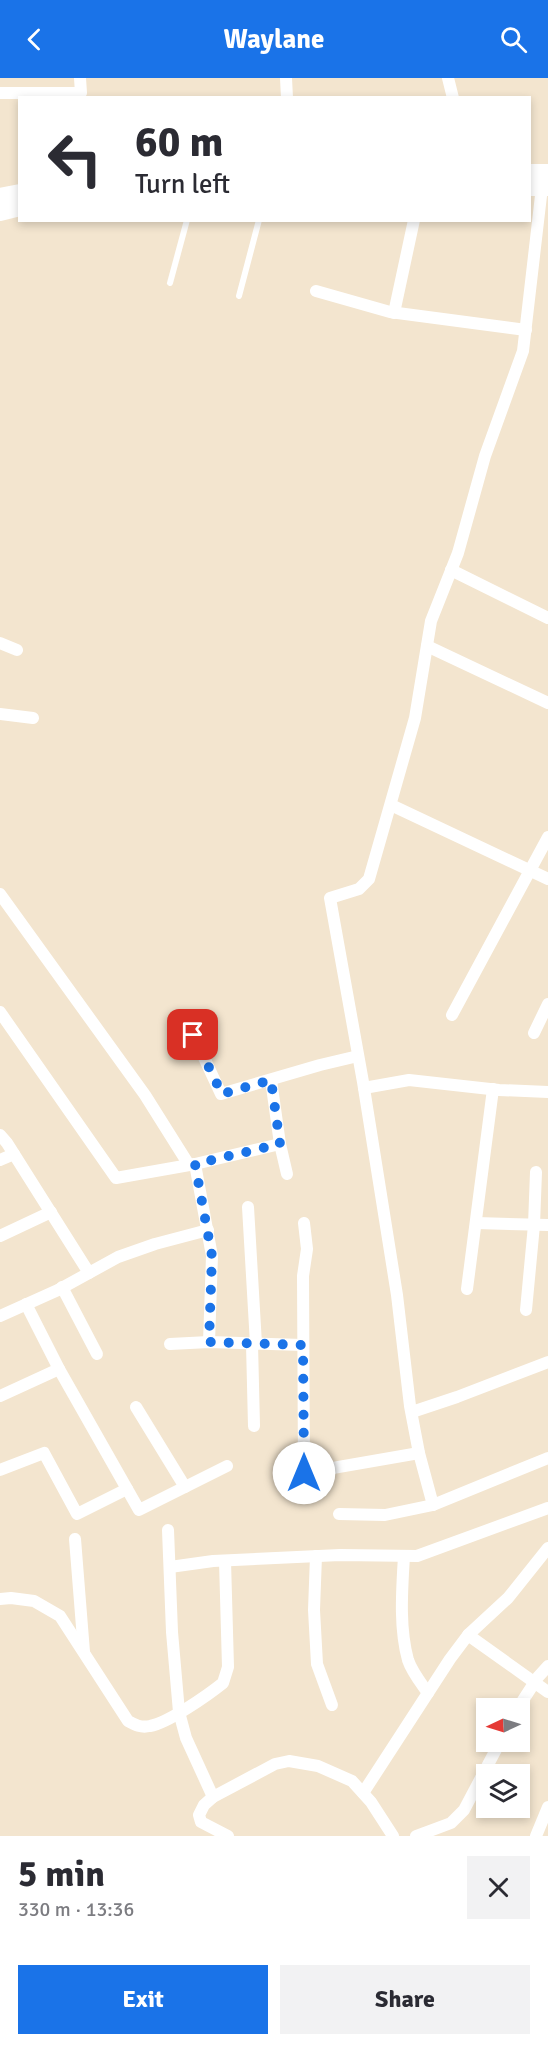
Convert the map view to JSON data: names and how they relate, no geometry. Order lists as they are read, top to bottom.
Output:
{
  "north": "left",
  "page": {
    "header": "Waylane",
    "turn": ["60 m", "Turn left"],
    "heading": ["5 min", "330 m · 13:36"],
    "buttons": ["Exit", "Share"]
  }
}
